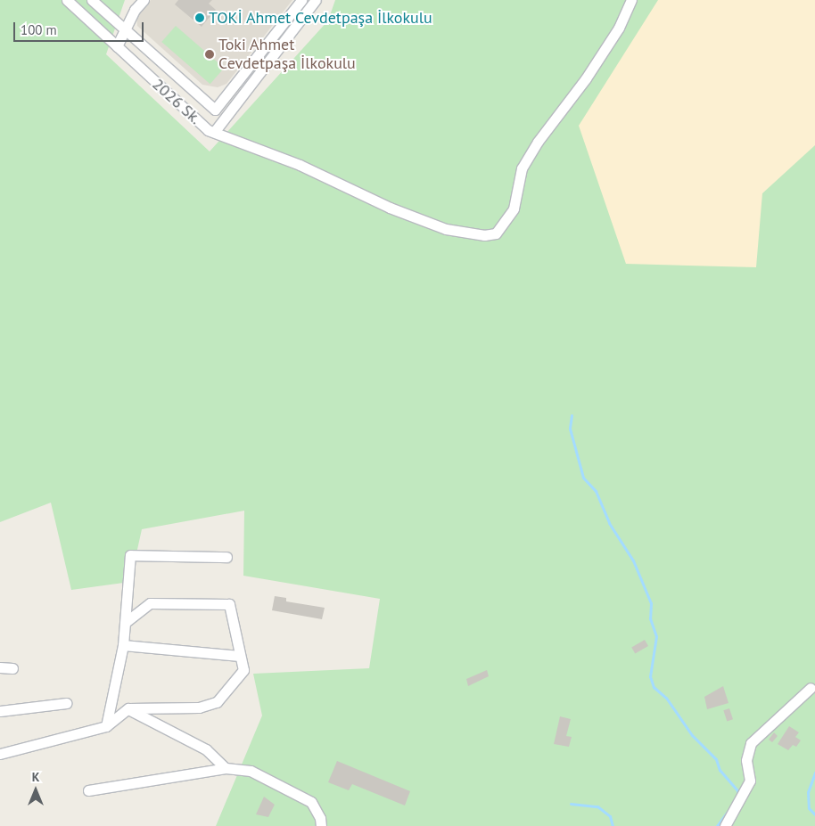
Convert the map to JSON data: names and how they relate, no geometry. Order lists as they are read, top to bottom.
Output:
{
  "streets": {
    "street": ["2026 Sk."]
  },
  "places": ["TOKİ Ahmet Cevdetpaşa İlkokulu", "Toki Ahmet Cevdetpaşa İlkokulu"],
  "scale_bar": "100 m",
  "north": "top"
}
